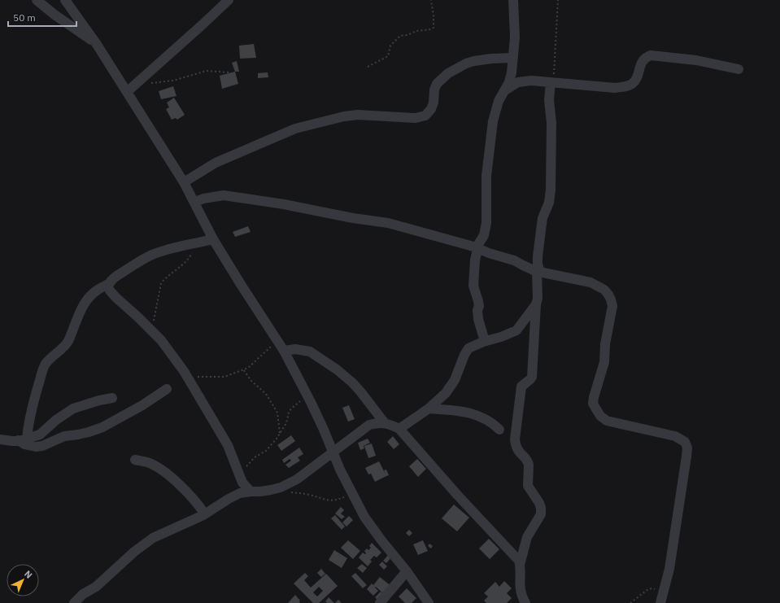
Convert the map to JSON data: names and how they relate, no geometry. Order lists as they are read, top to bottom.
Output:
{
  "scale_bar": "50 m",
  "north": "top right"
}
